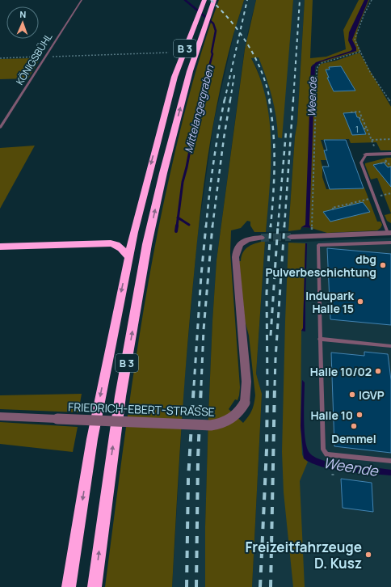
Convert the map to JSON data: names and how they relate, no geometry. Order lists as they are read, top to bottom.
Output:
{
  "streets": {
    "highway": ["B 3"],
    "street": ["FRIEDRICH-EBERT-STRASSE"],
    "lane": ["KÖNIGSBÜHL"]
  },
  "water": ["Weende", "Mittelangergraben"],
  "places": [
    "dbg Pulverbeschichtung",
    "Indupark Halle 15",
    "Halle 10/02",
    "IGVP",
    "Halle 10",
    "Demmel",
    "Freizeitfahrzeuge D. Kusz"
  ],
  "house_numbers": ["1"],
  "north": "top"
}
